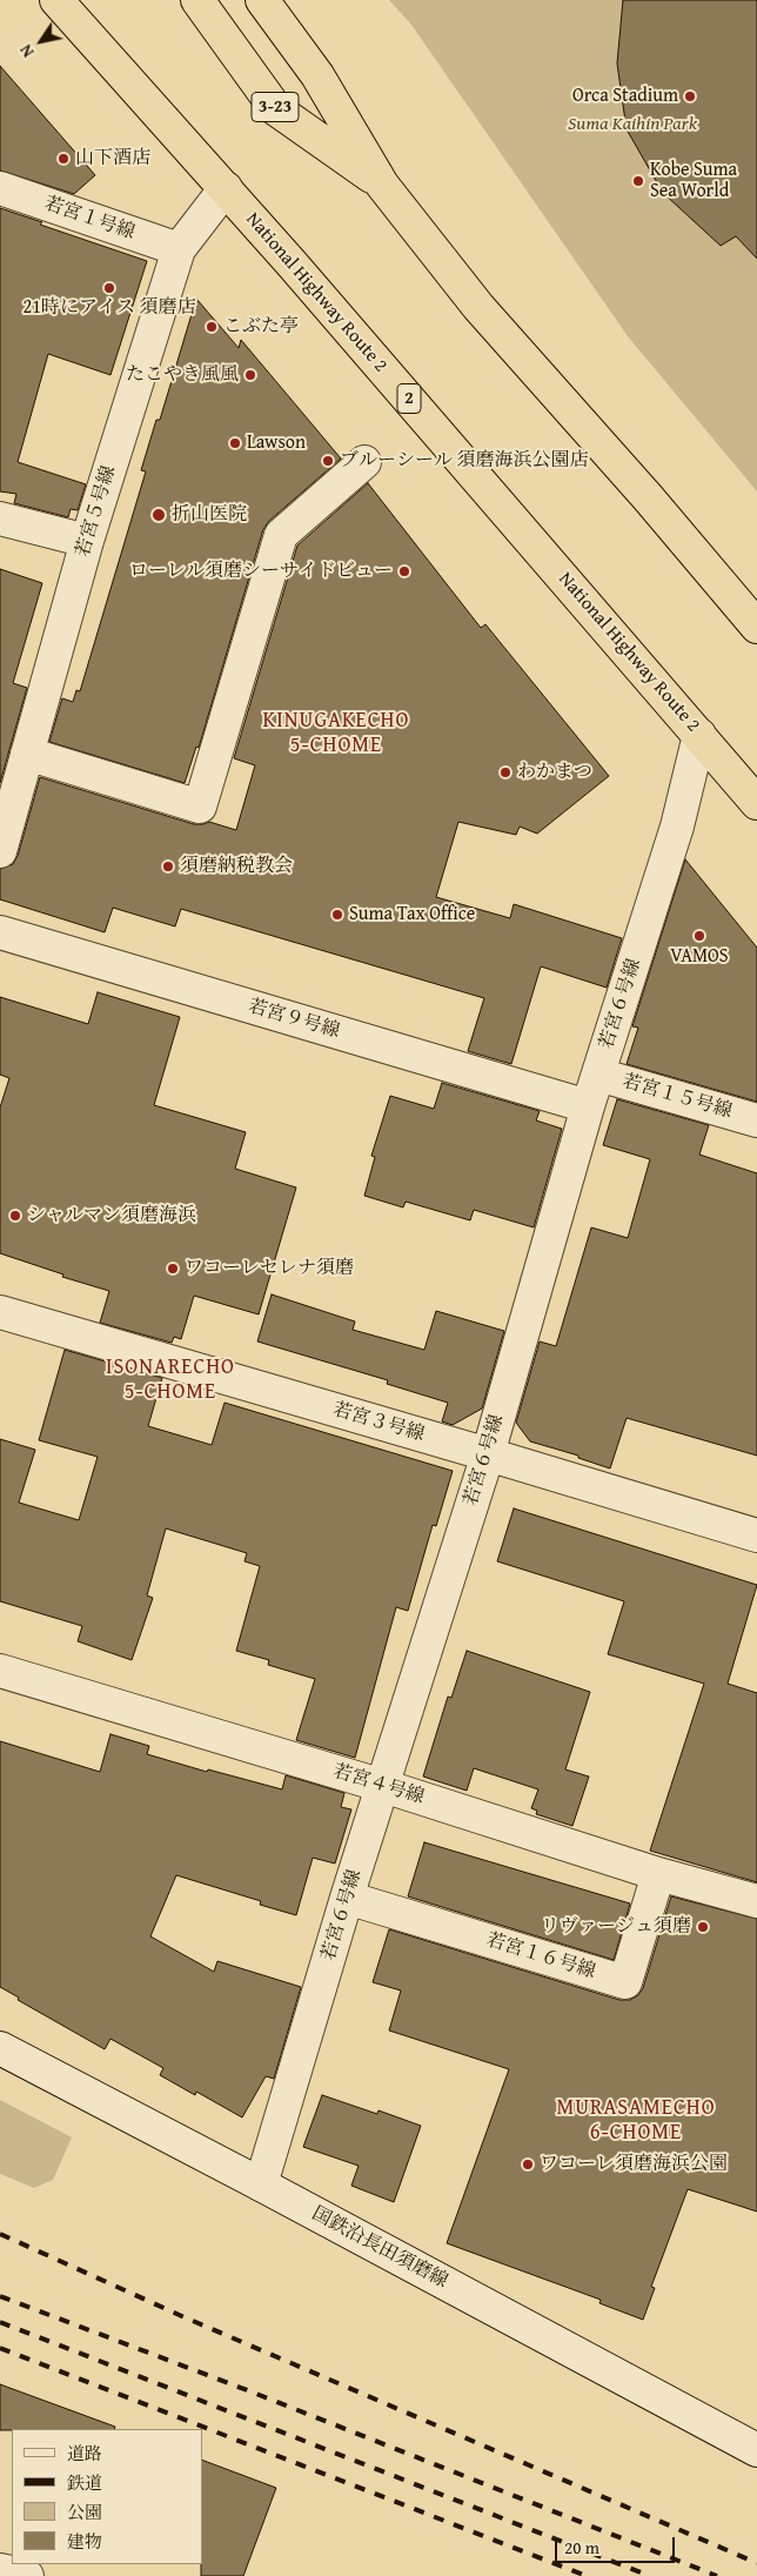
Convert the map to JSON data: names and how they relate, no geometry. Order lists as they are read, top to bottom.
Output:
{
  "streets": {
    "highway": ["3-23", "National Highway Route 2", "2"],
    "street": [
      "若宮１号線",
      "若宮５号線",
      "若宮６号線",
      "若宮９号線",
      "若宮１５号線",
      "若宮３号線",
      "若宮４号線",
      "若宮１６号線",
      "国鉄沿長田須磨線"
    ]
  },
  "crossings": [
    ["若宮１号線", "若宮５号線"],
    ["National Highway Route 2", "若宮５号線"],
    ["National Highway Route 2", "若宮６号線"],
    ["若宮６号線", "若宮９号線"],
    ["若宮６号線", "若宮１５号線"],
    ["若宮６号線", "若宮３号線"],
    ["若宮６号線", "若宮４号線"],
    ["若宮６号線", "若宮１６号線"],
    ["若宮６号線", "国鉄沿長田須磨線"],
    ["若宮４号線", "若宮１６号線"]
  ],
  "districts": ["KINUGAKECHO 5-CHOME", "ISONARECHO 5-CHOME", "MURASAMECHO 6-CHOME"],
  "parks": ["Suma Kaihin Park"],
  "places": [
    "Orca Stadium",
    "山下酒店",
    "Kobe Suma Sea World",
    "21時にアイス 須磨店",
    "こぶた亭",
    "たこやき風風",
    "Lawson",
    "ブルーシール 須磨海浜公園店",
    "折山医院",
    "ローレル須磨シーサイドビュー",
    "わかまつ",
    "須磨納税教会",
    "Suma Tax Office",
    "VAMOS",
    "シャルマン須磨海浜",
    "ワコーレセレナ須磨",
    "リヴァージュ須磨",
    "ワコーレ須磨海浜公園"
  ],
  "legend": [
    "道路",
    "鉄道",
    "公園",
    "建物"
  ],
  "scale_bar": "20 m",
  "north": "bottom left"
}
